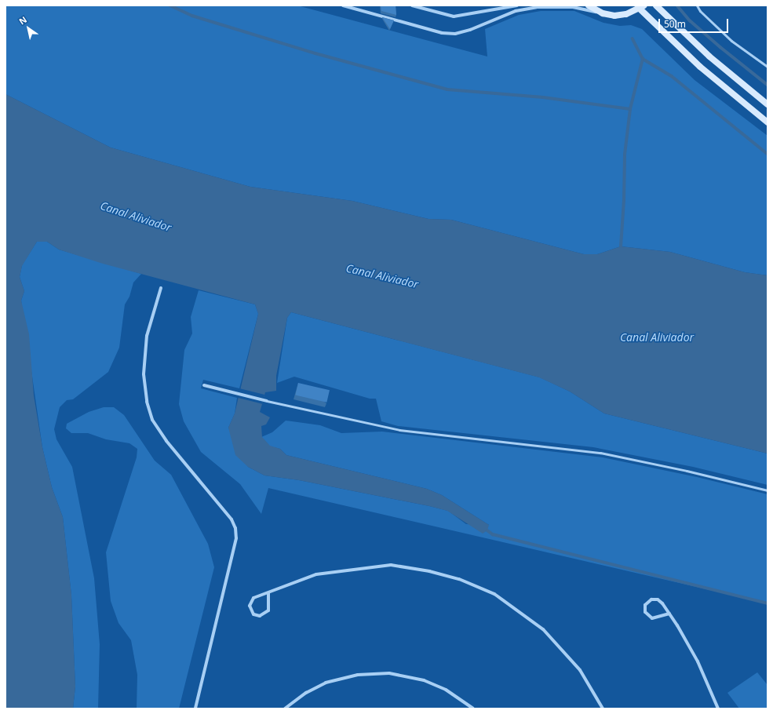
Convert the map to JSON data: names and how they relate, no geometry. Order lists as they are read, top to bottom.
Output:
{
  "water": ["Canal Aliviador"],
  "scale_bar": "50 m",
  "north": "top left"
}
